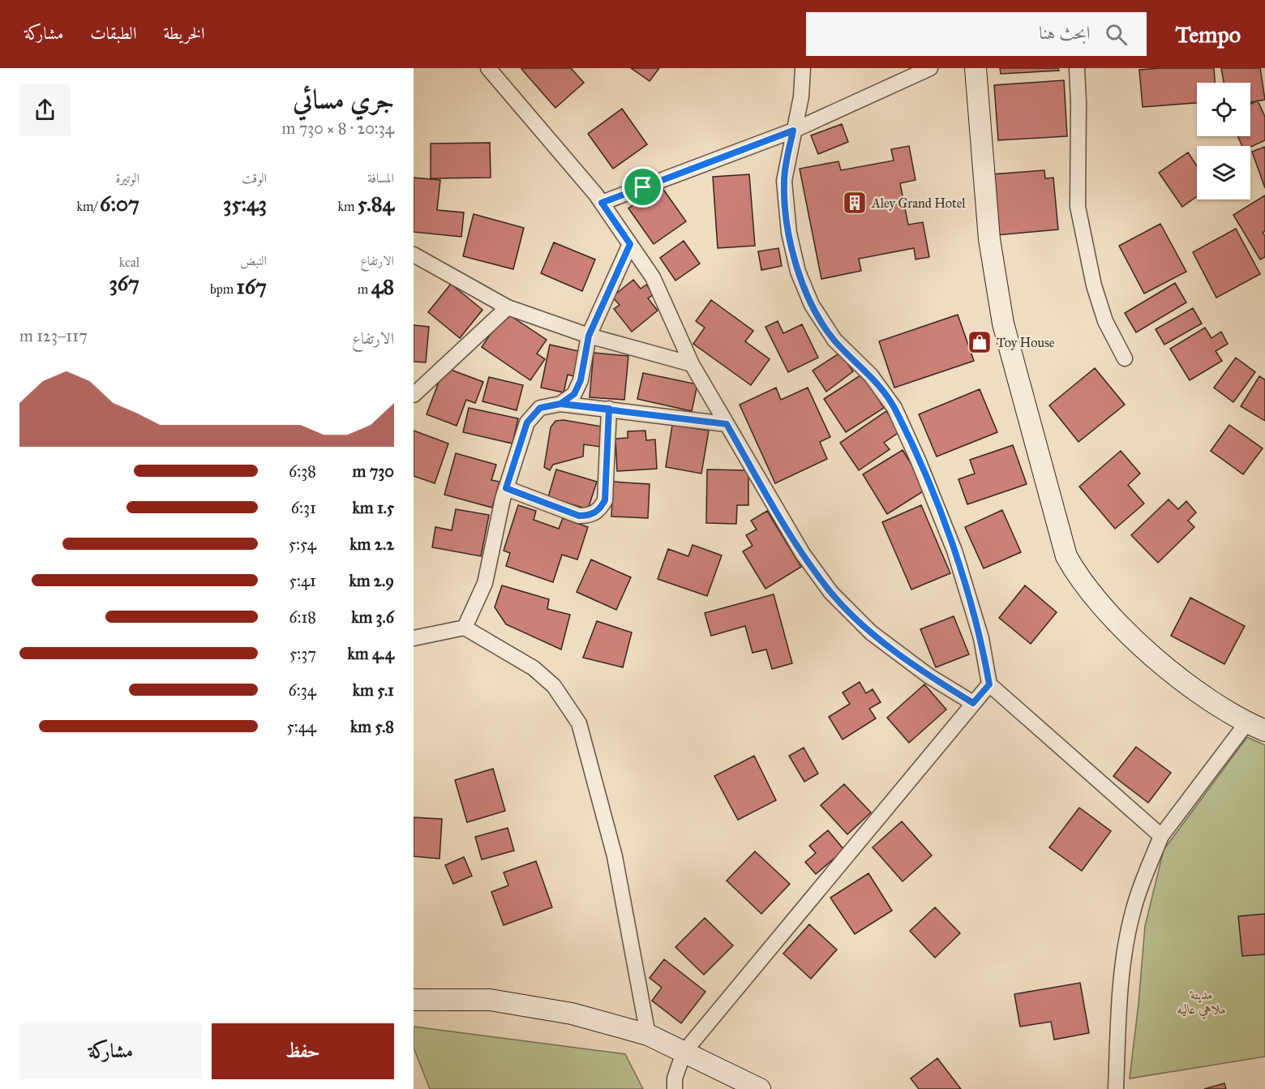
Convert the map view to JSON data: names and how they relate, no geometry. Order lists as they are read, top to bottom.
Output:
{
  "parks": ["مدينة ملاهي عاليه"],
  "places": {
    "building": ["Aley Grand Hotel"],
    "shop": ["Toy House"]
  },
  "page": {
    "header": "Tempo",
    "search": "ابحث هنا",
    "nav": ["الخريطة", "الطبقات", "مشاركة"],
    "heading": ["جري مسائي", "20:34 · 8 × 730 m"],
    "stats": [
      ["المسافة", "5.84 km"],
      ["الوقت", "35:43"],
      ["الوتيرة", "6:07 /km"],
      ["الارتفاع", "48 m"],
      ["النبض", "167 bpm"],
      ["kcal", "367"]
    ],
    "chart": ["الارتفاع", "117–123 m"],
    "list": [
      {
        "name": "730 m",
        "note": "6:38"
      },
      {
        "name": "1.5 km",
        "note": "6:31"
      },
      {
        "name": "2.2 km",
        "note": "5:54"
      },
      {
        "name": "2.9 km",
        "note": "5:41"
      },
      {
        "name": "3.6 km",
        "note": "6:18"
      },
      {
        "name": "4.4 km",
        "note": "5:37"
      },
      {
        "name": "5.1 km",
        "note": "6:34"
      },
      {
        "name": "5.8 km",
        "note": "5:44"
      }
    ],
    "buttons": ["حفظ", "مشاركة"]
  }
}
